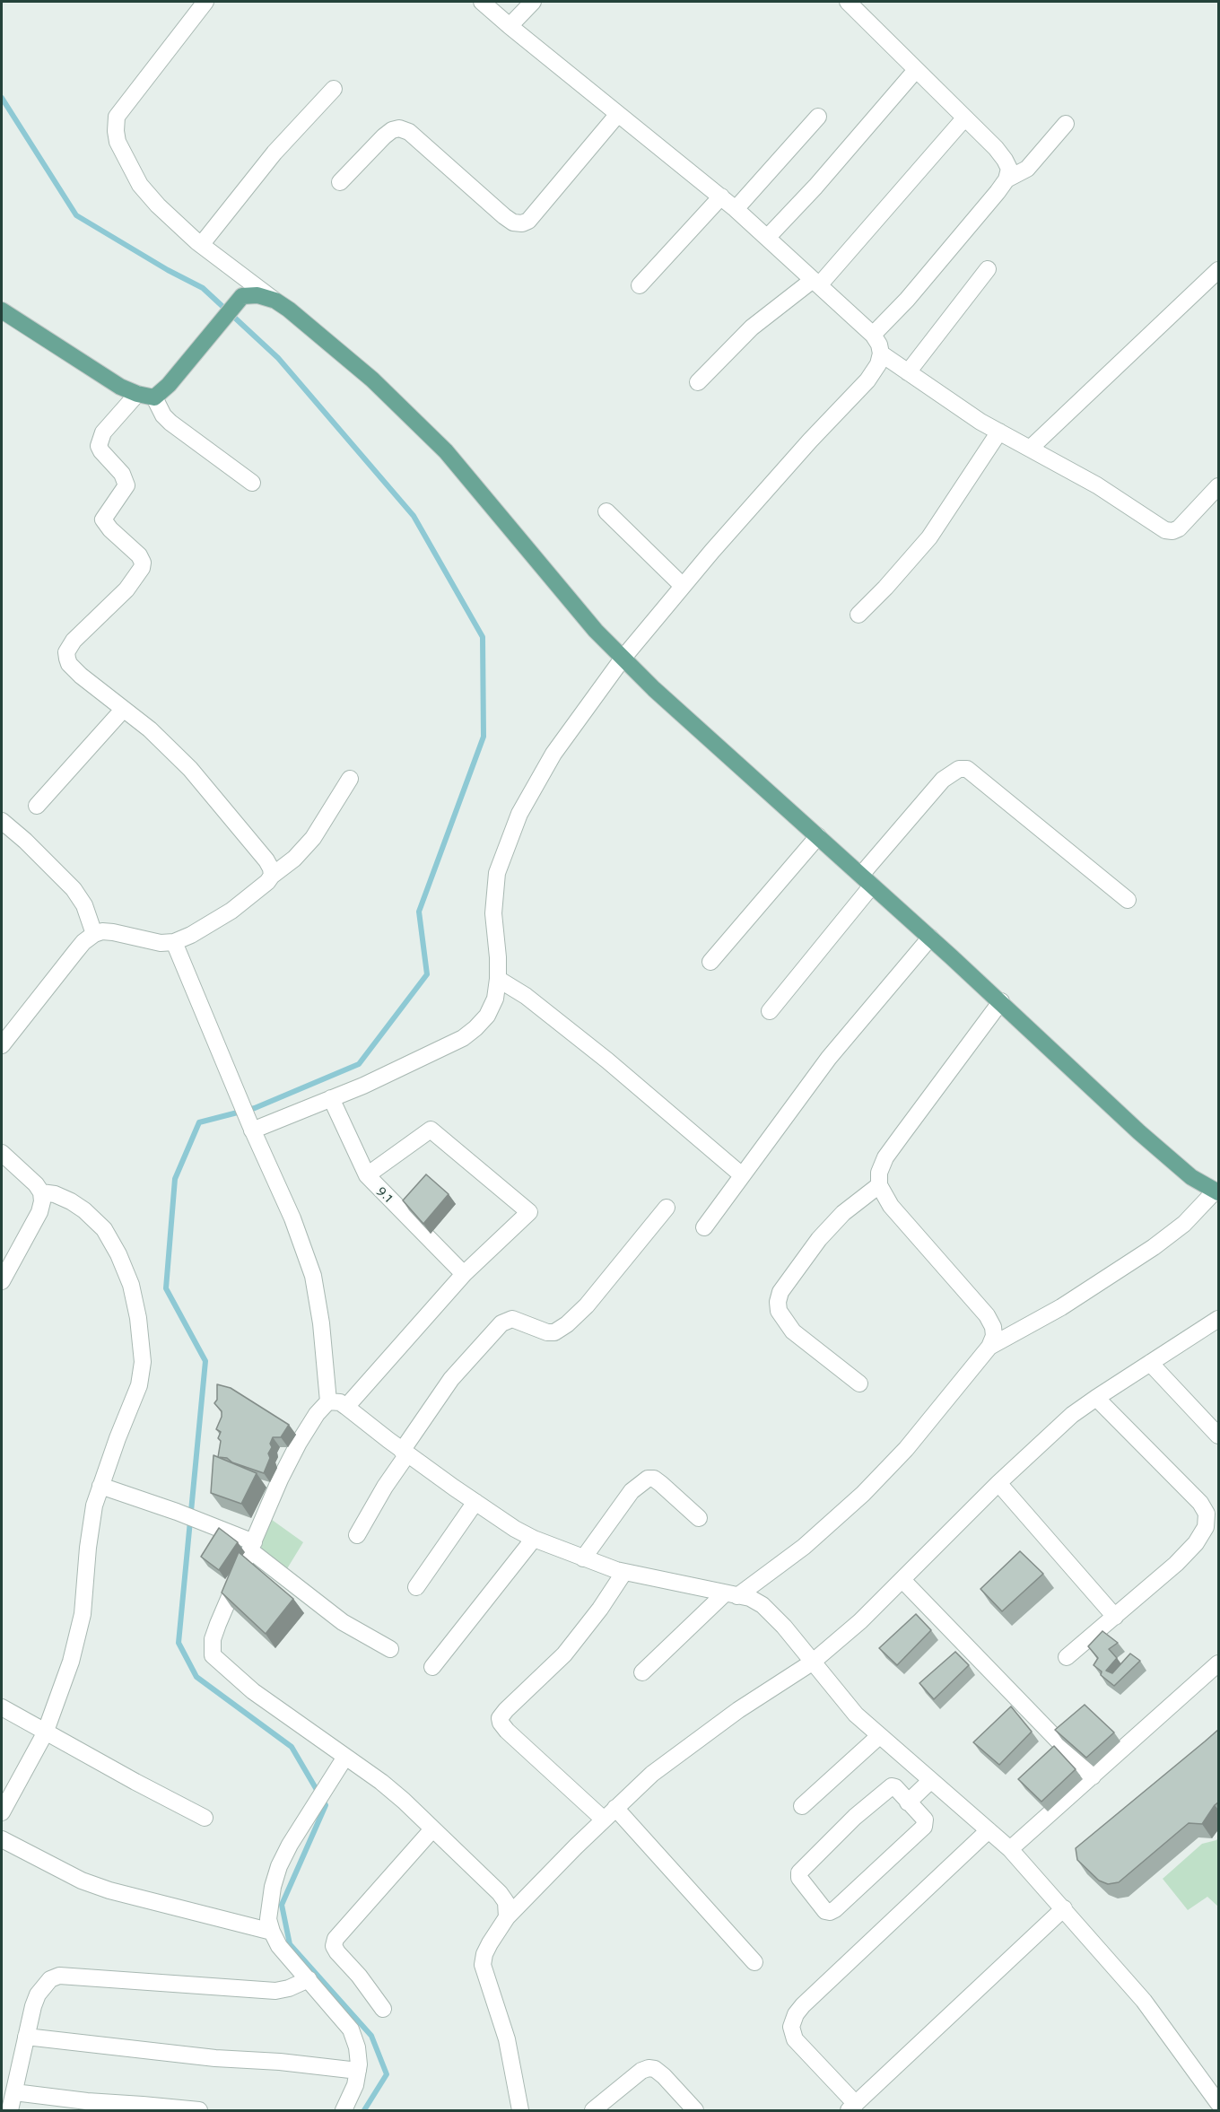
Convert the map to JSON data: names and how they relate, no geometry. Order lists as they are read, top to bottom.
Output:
{
  "streets": {
    "street": ["9.1"]
  }
}
